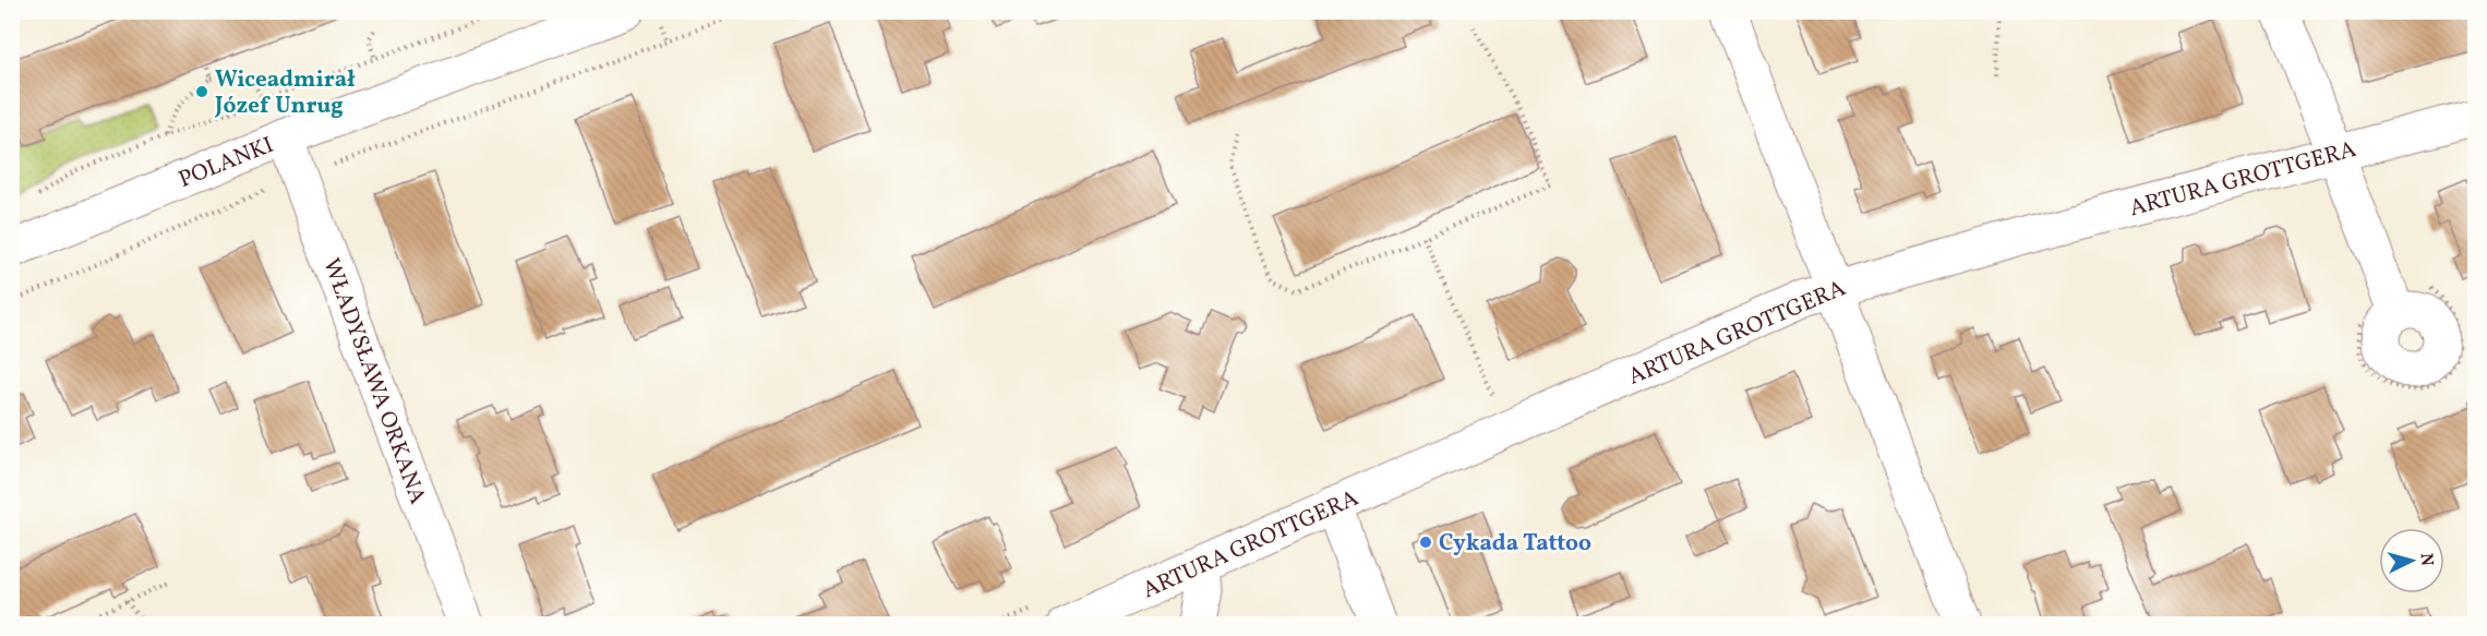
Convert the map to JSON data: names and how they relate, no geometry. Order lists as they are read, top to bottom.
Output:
{
  "streets": {
    "street": ["POLANKI", "ARTURA GROTTGERA", "WŁADYSŁAWA ORKANA"]
  },
  "crossings": [
    ["POLANKI", "WŁADYSŁAWA ORKANA"]
  ],
  "places": ["Wiceadmirał Józef Unrug", "Cykada Tattoo"],
  "north": "right"
}
